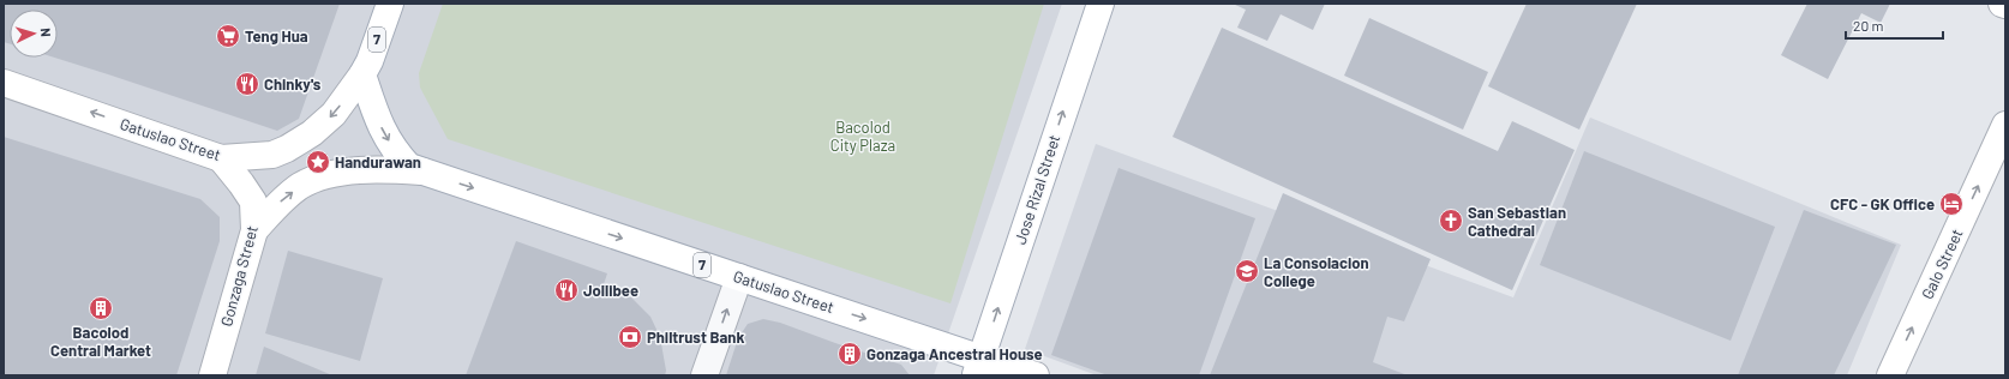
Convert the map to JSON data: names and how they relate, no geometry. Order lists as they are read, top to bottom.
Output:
{
  "streets": {
    "street": [
      "7",
      "Gatuslao Street",
      "Jose Rizal Street",
      "Galo Street",
      "Gonzaga Street"
    ]
  },
  "crossings": [
    ["7", "Gatuslao Street"],
    ["Gatuslao Street", "Jose Rizal Street"],
    ["Gatuslao Street", "Gonzaga Street"]
  ],
  "one_way": ["Jose Rizal Street", "Galo Street"],
  "parks": ["Bacolod City Plaza"],
  "places": {
    "supermarket": ["Teng Hua"],
    "restaurant": ["Chinky's", "Jollibee"],
    "place": ["Handurawan"],
    "hotel": ["CFC - GK Office"],
    "church": ["San Sebastian Cathedral"],
    "school or university": ["La Consolacion College"],
    "building": ["Bacolod Central Market", "Gonzaga Ancestral House"],
    "bank": ["Philtrust Bank"]
  },
  "scale_bar": "20 m",
  "north": "right"
}
